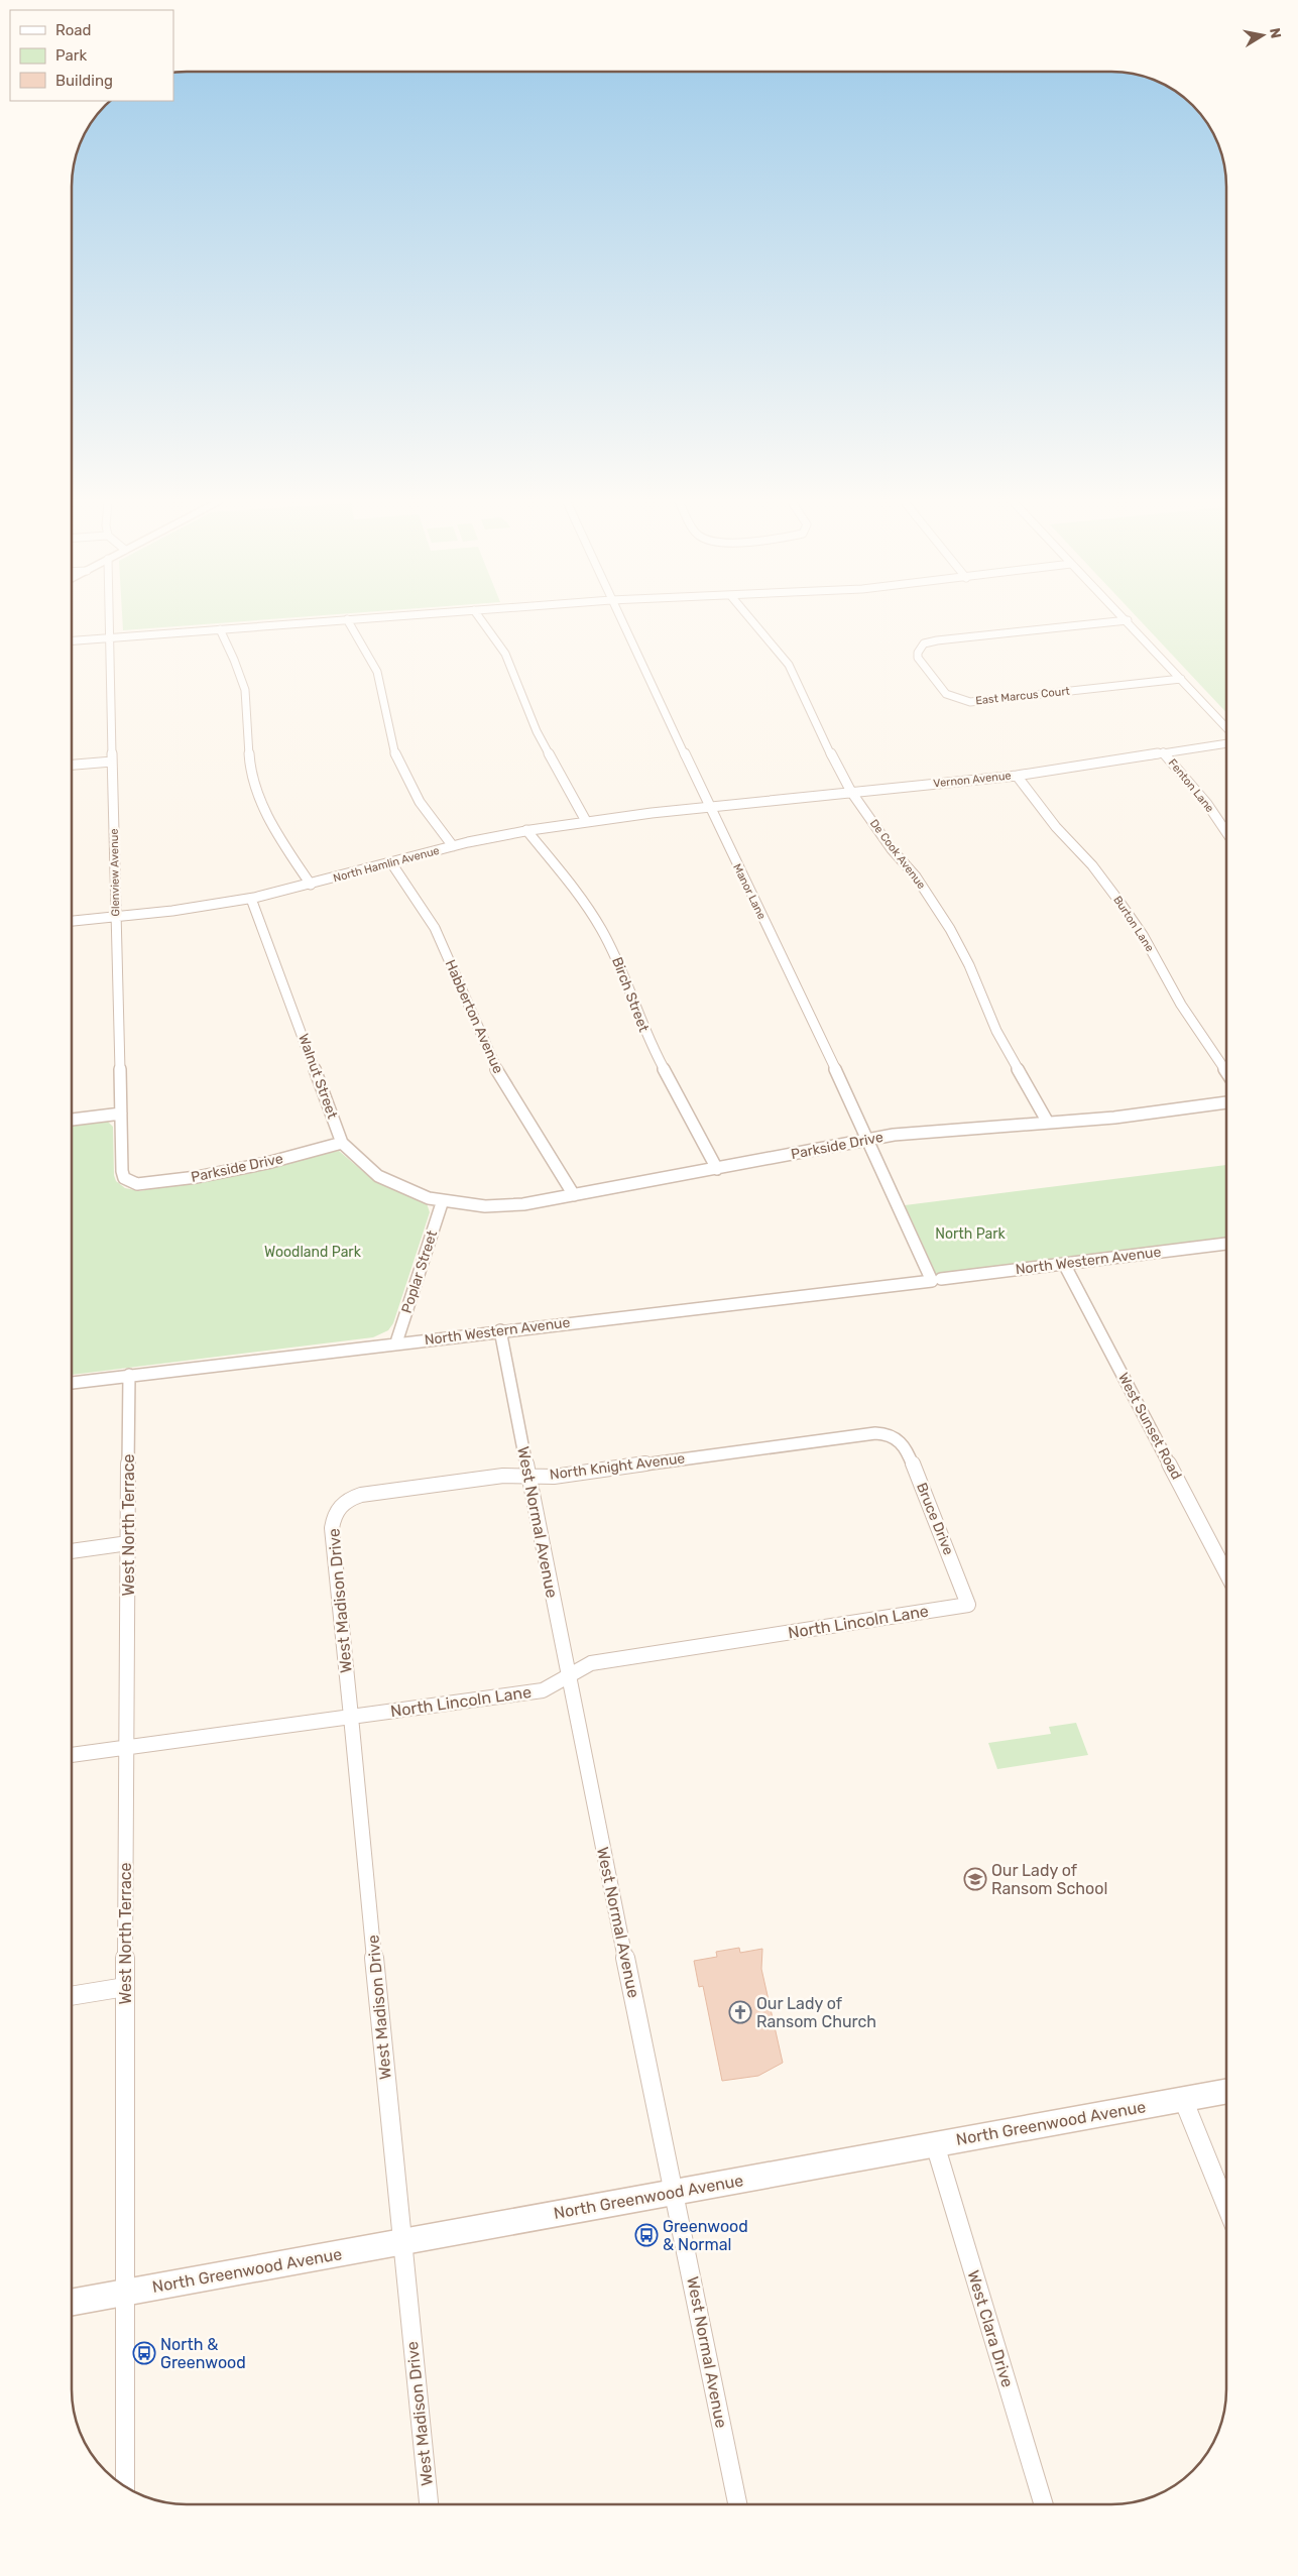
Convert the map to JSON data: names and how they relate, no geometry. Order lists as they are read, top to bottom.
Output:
{
  "streets": {
    "main road": ["North Greenwood Avenue"],
    "street": [
      "East Marcus Court",
      "Vernon Avenue",
      "Fenton Lane",
      "De Cook Avenue",
      "North Hamlin Avenue",
      "Glenview Avenue",
      "Manor Lane",
      "Burton Lane",
      "Birch Street",
      "Habberton Avenue",
      "Walnut Street",
      "Parkside Drive",
      "North Western Avenue",
      "Poplar Street",
      "West Sunset Road",
      "North Knight Avenue",
      "Bruce Drive",
      "West Normal Avenue",
      "West North Terrace",
      "West Madison Drive",
      "North Lincoln Lane",
      "West Clara Drive"
    ]
  },
  "crossings": [
    ["Vernon Avenue", "Fenton Lane"],
    ["Vernon Avenue", "De Cook Avenue"],
    ["Vernon Avenue", "North Hamlin Avenue"],
    ["Vernon Avenue", "Manor Lane"],
    ["Vernon Avenue", "Burton Lane"],
    ["De Cook Avenue", "Parkside Drive"],
    ["North Hamlin Avenue", "Glenview Avenue"],
    ["North Hamlin Avenue", "Manor Lane"],
    ["North Hamlin Avenue", "Birch Street"],
    ["North Hamlin Avenue", "Habberton Avenue"],
    ["North Hamlin Avenue", "Walnut Street"],
    ["Glenview Avenue", "Parkside Drive"],
    ["Manor Lane", "Parkside Drive"],
    ["Manor Lane", "North Western Avenue"],
    ["Birch Street", "Parkside Drive"],
    ["Habberton Avenue", "Parkside Drive"],
    ["Walnut Street", "Parkside Drive"],
    ["Walnut Street", "Poplar Street"],
    ["Parkside Drive", "Poplar Street"],
    ["North Western Avenue", "Poplar Street"],
    ["North Western Avenue", "West Sunset Road"],
    ["North Western Avenue", "West Normal Avenue"],
    ["North Western Avenue", "West North Terrace"],
    ["North Knight Avenue", "Bruce Drive"],
    ["North Knight Avenue", "West Normal Avenue"],
    ["North Knight Avenue", "West Madison Drive"],
    ["Bruce Drive", "North Lincoln Lane"],
    ["West Normal Avenue", "North Lincoln Lane"],
    ["West Normal Avenue", "North Greenwood Avenue"],
    ["West North Terrace", "North Lincoln Lane"],
    ["West North Terrace", "North Greenwood Avenue"],
    ["West Madison Drive", "North Lincoln Lane"],
    ["West Madison Drive", "North Greenwood Avenue"],
    ["North Greenwood Avenue", "West Clara Drive"]
  ],
  "parks": ["North Park", "Woodland Park"],
  "places": {
    "school or university": ["Our Lady of Ransom School"],
    "church": ["Our Lady of Ransom Church"],
    "bus stop": ["Greenwood & Normal", "North & Greenwood"]
  },
  "legend": ["Road", "Park", "Building"],
  "north": "right"
}
